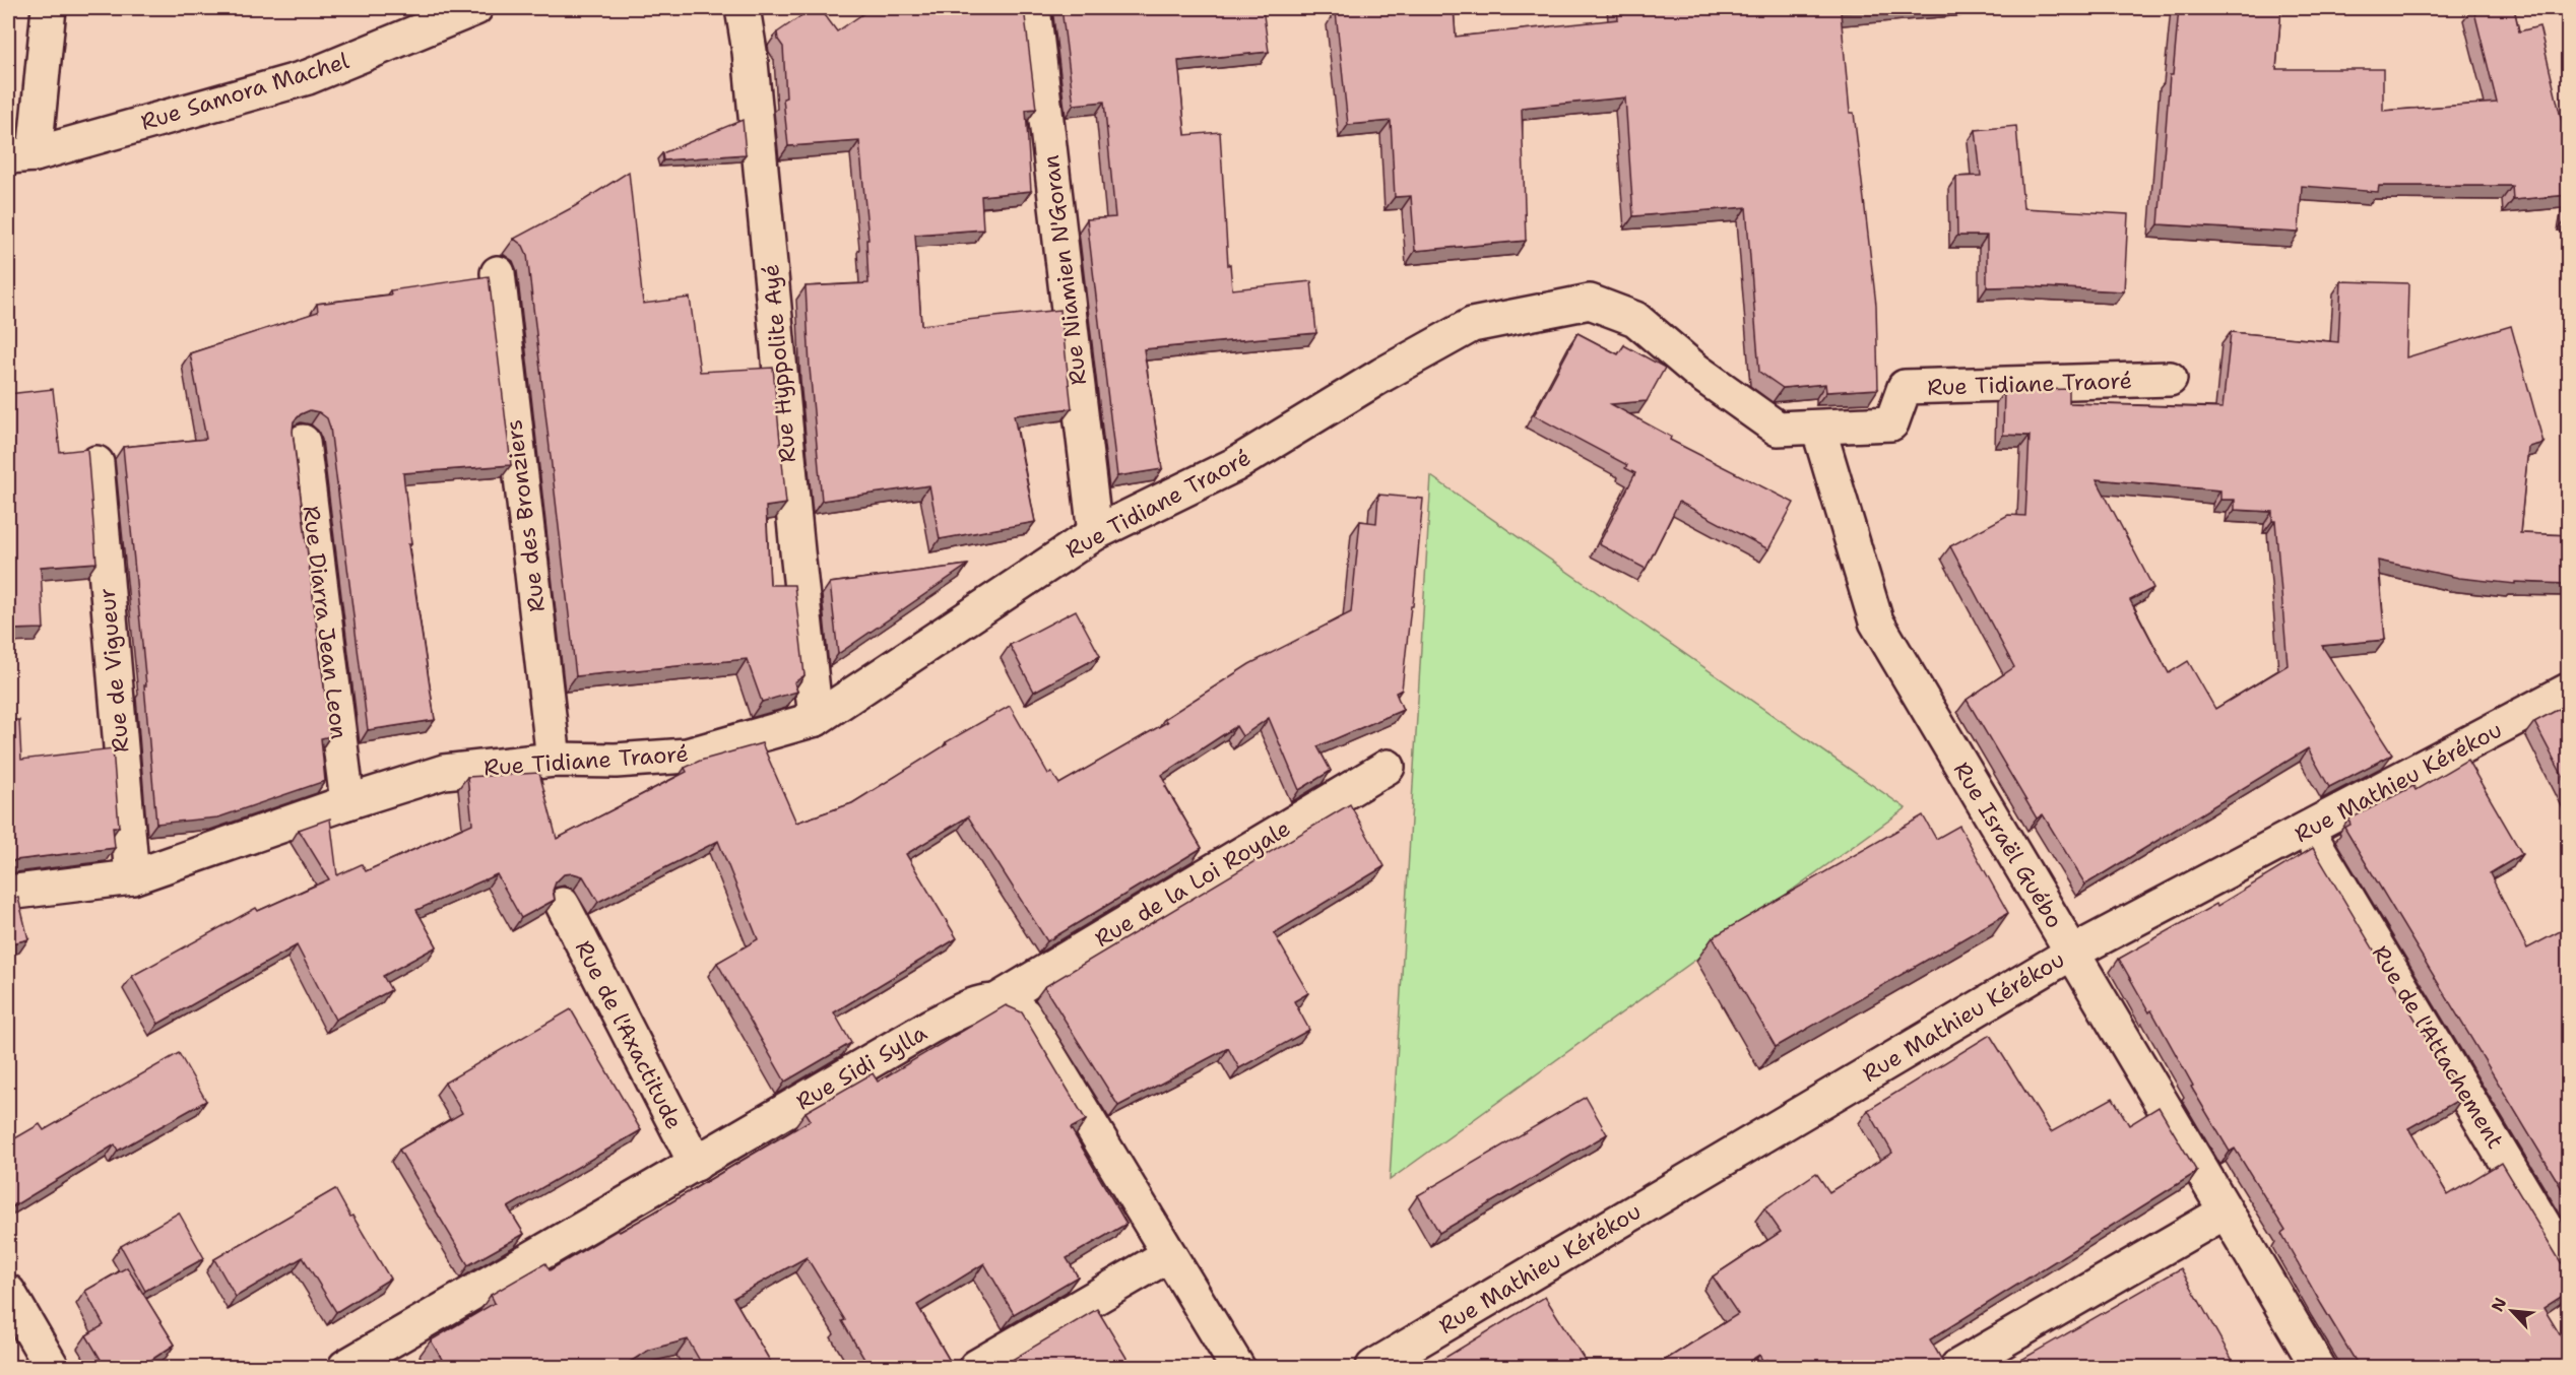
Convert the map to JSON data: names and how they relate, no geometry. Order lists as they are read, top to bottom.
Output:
{
  "streets": {
    "street": [
      "Rue Samora Machel",
      "Rue Niamien N'Goran",
      "Rue Hyppolite Ayé",
      "Rue Tidiane Traoré",
      "Rue des Bronziers",
      "Rue Diarra Jean Leon",
      "Rue de Vigueur",
      "Rue Mathieu Kérékou",
      "Rue Israël Guébo",
      "Rue de la Loi Royale",
      "Rue de l'Axactitude",
      "Rue de l'Attachement",
      "Rue Sidi Sylla"
    ]
  },
  "crossings": [
    ["Rue Niamien N'Goran", "Rue Tidiane Traoré"],
    ["Rue Hyppolite Ayé", "Rue Tidiane Traoré"],
    ["Rue Tidiane Traoré", "Rue des Bronziers"],
    ["Rue Tidiane Traoré", "Rue Diarra Jean Leon"],
    ["Rue Tidiane Traoré", "Rue de Vigueur"],
    ["Rue Tidiane Traoré", "Rue Israël Guébo"],
    ["Rue Mathieu Kérékou", "Rue Israël Guébo"],
    ["Rue Mathieu Kérékou", "Rue de l'Attachement"],
    ["Rue de la Loi Royale", "Rue Sidi Sylla"],
    ["Rue de l'Axactitude", "Rue Sidi Sylla"]
  ],
  "north": "top left"
}
